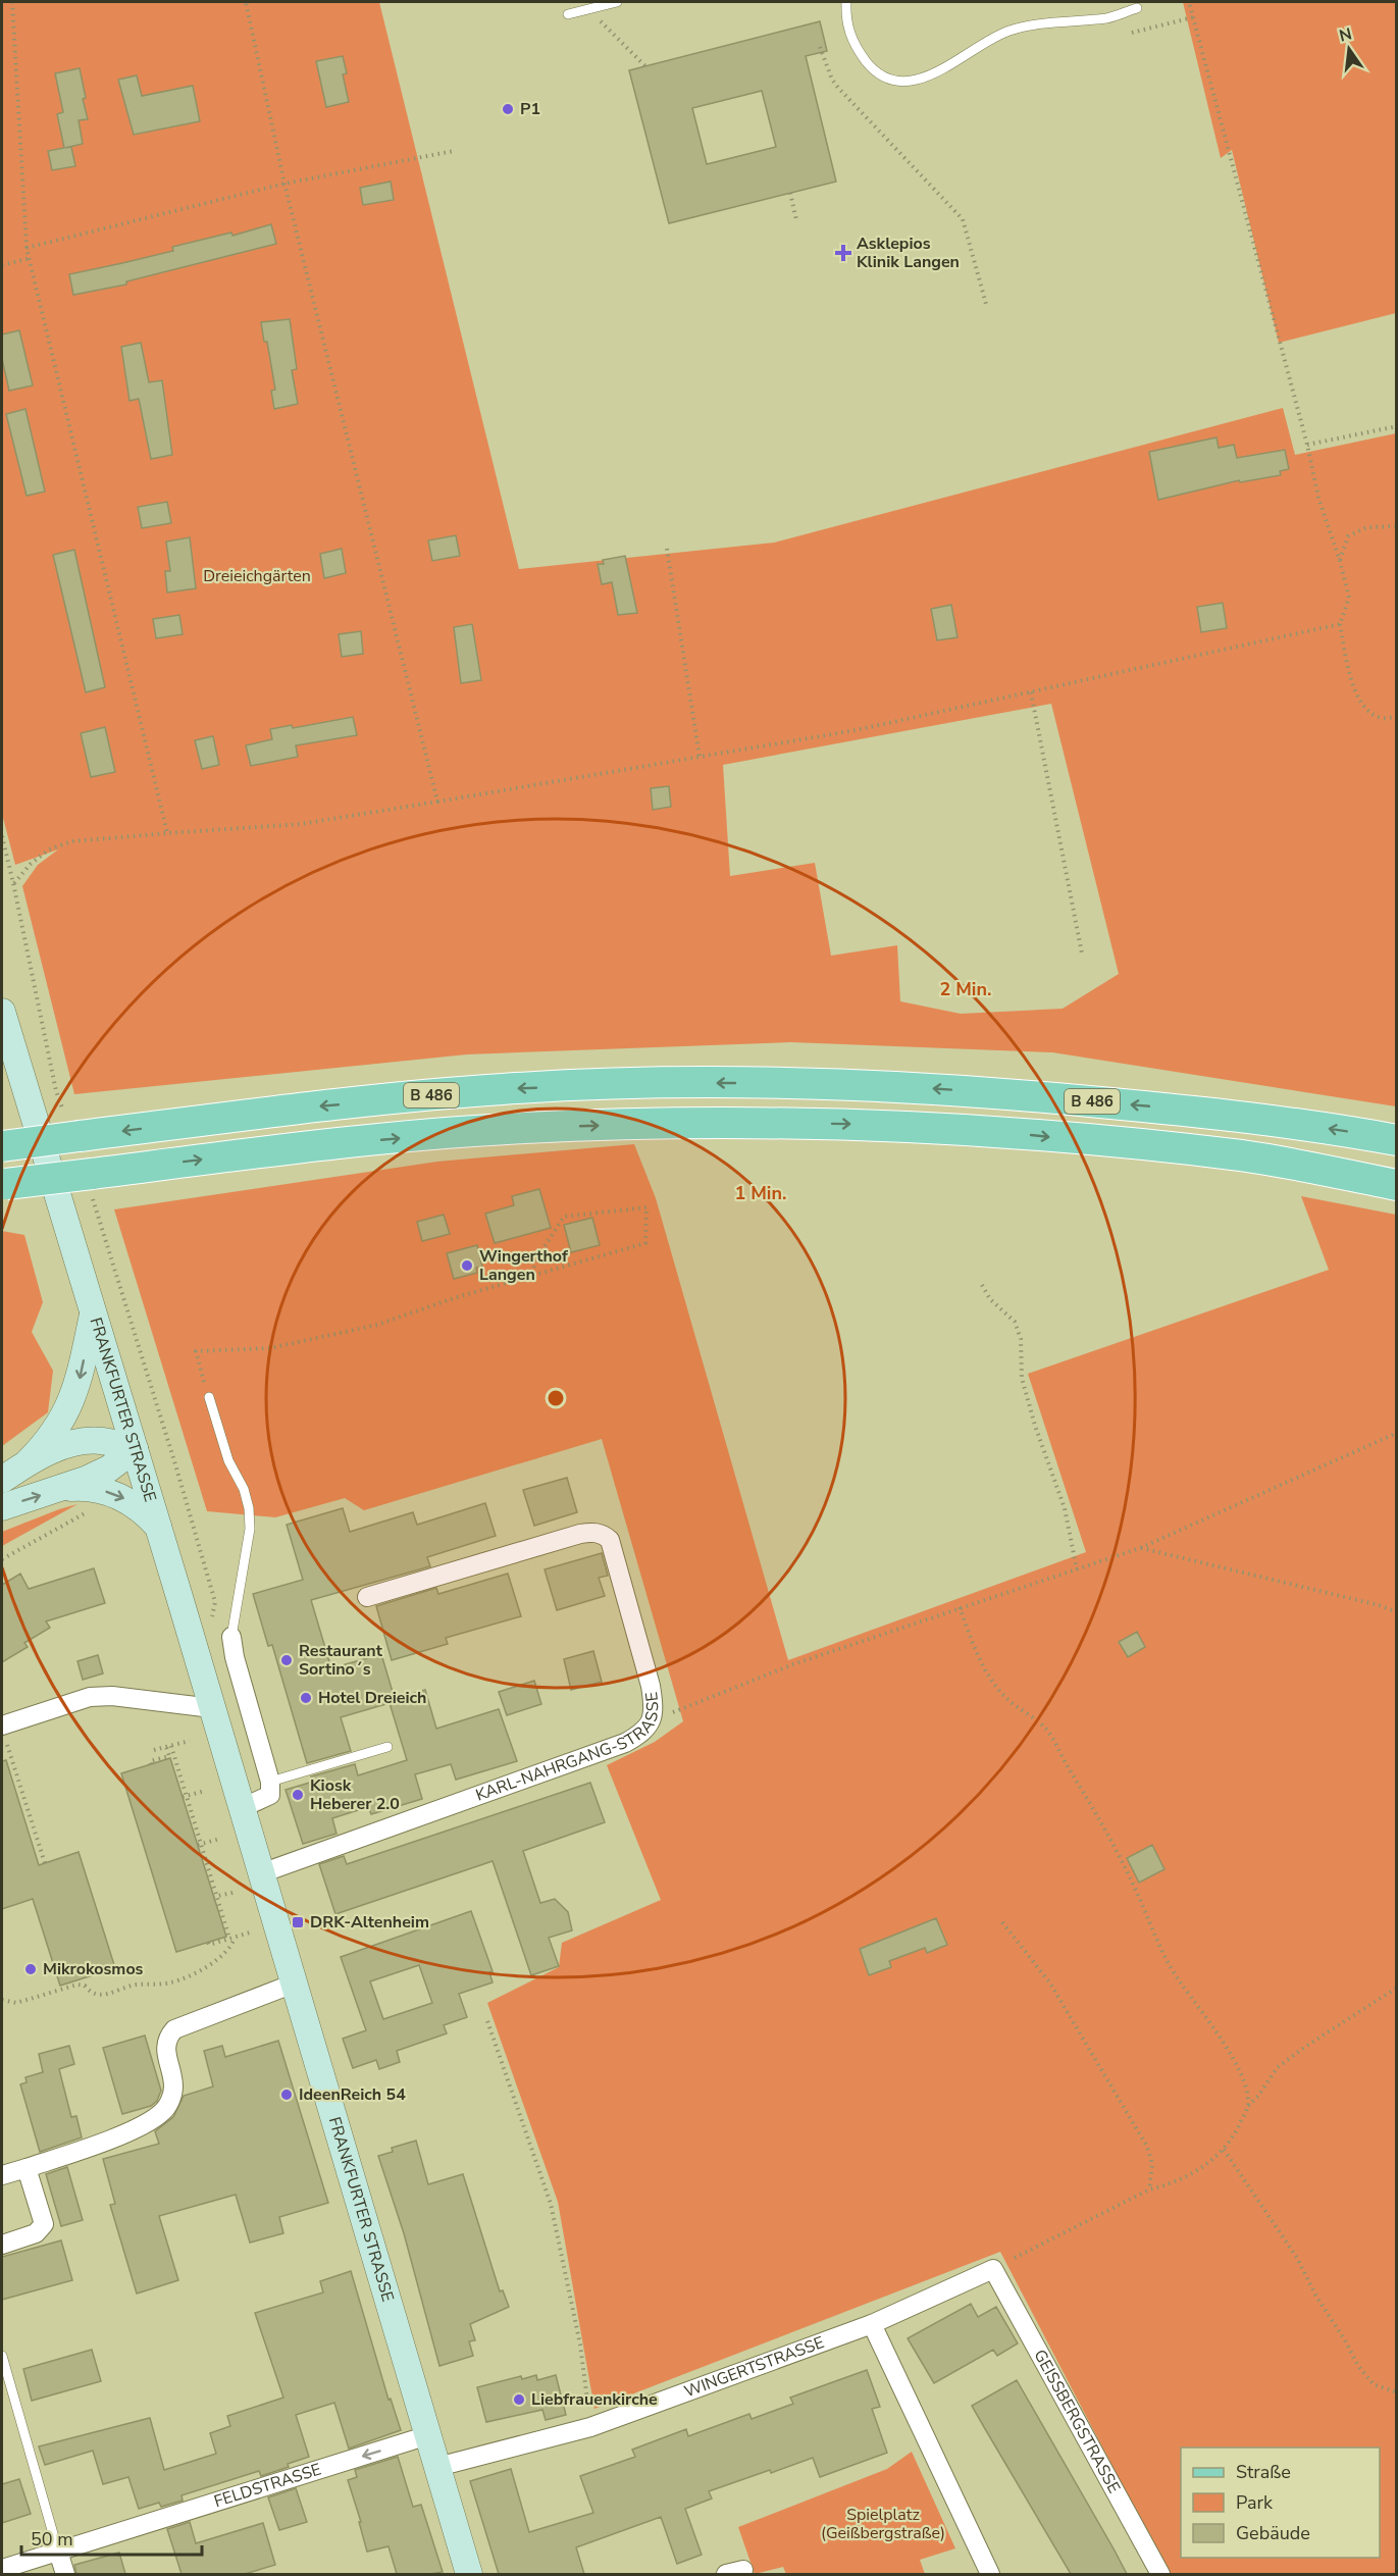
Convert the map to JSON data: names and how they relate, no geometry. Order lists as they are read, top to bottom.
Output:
{
  "streets": {
    "main road": ["B 486", "FRANKFURTER STRASSE"],
    "street": [
      "KARL-NAHRGANG-STRASSE",
      "WINGERTSTRASSE",
      "GEISSBERGSTRASSE",
      "FELDSTRASSE"
    ]
  },
  "crossings": [
    ["FRANKFURTER STRASSE", "KARL-NAHRGANG-STRASSE"],
    ["FRANKFURTER STRASSE", "WINGERTSTRASSE"],
    ["FRANKFURTER STRASSE", "FELDSTRASSE"],
    ["WINGERTSTRASSE", "GEISSBERGSTRASSE"]
  ],
  "one_way": ["FELDSTRASSE"],
  "parks": ["Dreieichgärten", "Spielplatz (Geißbergstraße)"],
  "places": {
    "other": [
      "P1",
      "Wingerthof Langen",
      "Restaurant Sortino´s",
      "Hotel Dreieich",
      "Kiosk Heberer 2.0",
      "Mikrokosmos",
      "IdeenReich 54",
      "Liebfrauenkirche"
    ],
    "health": ["Asklepios Klinik Langen"],
    "transit": ["DRK-Altenheim"]
  },
  "legend": ["Straße", "Park", "Gebäude"],
  "scale_bar": "50 m",
  "north": "top",
  "rings": ["2 Min.", "1 Min."]
}
